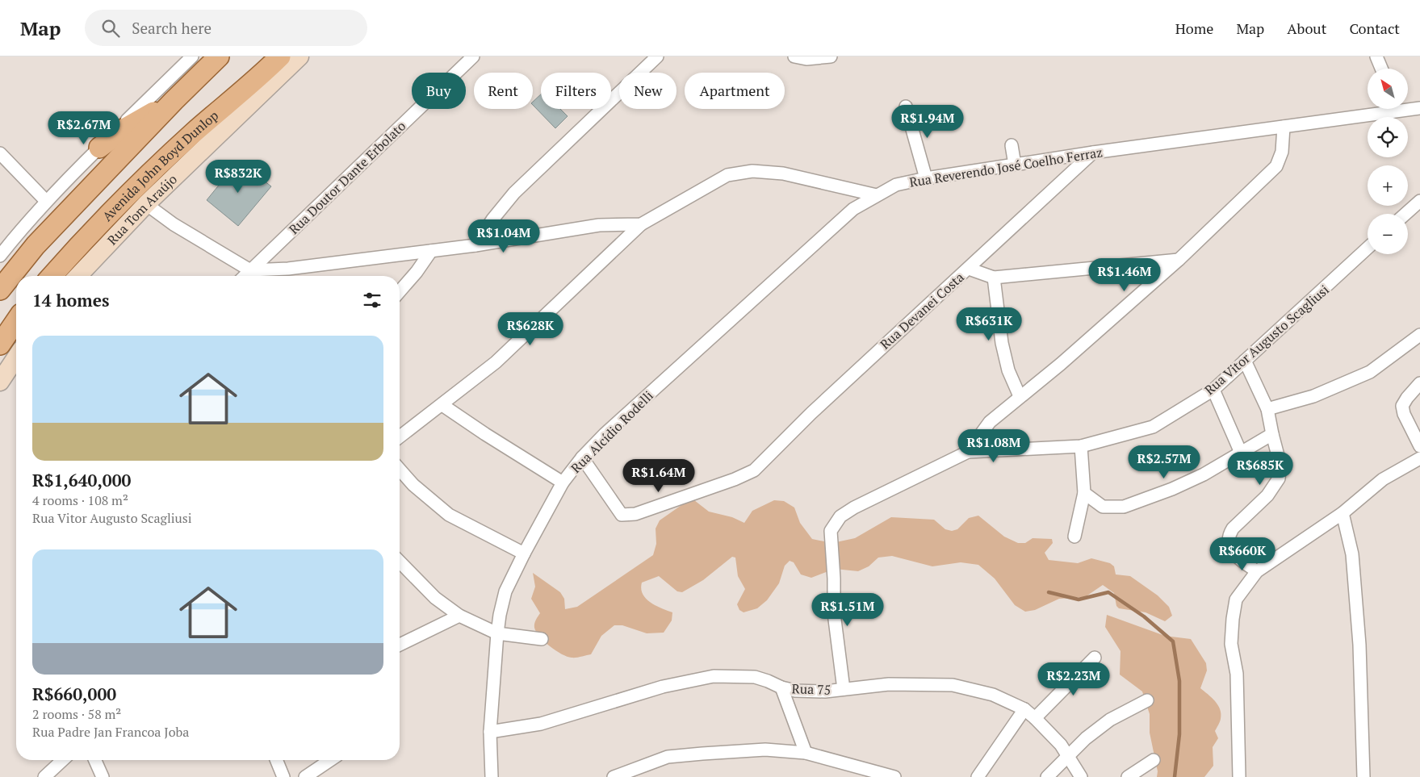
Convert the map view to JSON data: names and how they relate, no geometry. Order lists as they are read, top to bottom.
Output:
{
  "streets": {
    "main road": ["Avenida John Boyd Dunlop", "Rua Tom Araújo"],
    "street": [
      "Rua Reverendo José Coelho Ferraz",
      "Rua Doutor Dante Erbolato",
      "Rua Devanei Costa",
      "Rua Vitor Augusto Scagliusi",
      "Rua Alcídio Rodelli",
      "Rua 75"
    ]
  },
  "crossings": [
    ["Rua Reverendo José Coelho Ferraz", "Rua Devanei Costa"],
    ["Rua Reverendo José Coelho Ferraz", "Rua Alcídio Rodelli"],
    ["Rua Devanei Costa", "Rua Alcídio Rodelli"],
    ["Rua Vitor Augusto Scagliusi", "Rua 75"],
    ["Rua Alcídio Rodelli", "Rua 75"]
  ],
  "north": "top left",
  "page": {
    "header": "Map",
    "search": "Search here",
    "nav": [
      "Home",
      "Map",
      "About",
      "Contact"
    ],
    "map_buttons": ["+", "−"],
    "chip": [
      "Buy",
      "Rent",
      "Filters",
      "New",
      "Apartment"
    ],
    "price": [
      "R$1.94M",
      "R$2.67M",
      "R$832K",
      "R$1.04M",
      "R$1.46M",
      "R$631K",
      "R$628K",
      "R$1.08M",
      "R$2.57M",
      "R$685K",
      "R$1.64M",
      "R$660K",
      "R$1.51M",
      "R$2.23M"
    ],
    "heading": "14 homes",
    "list": [
      {
        "name": "R$1,640,000",
        "note": "4 rooms · 108 m² · Rua Vitor Augusto Scagliusi"
      },
      {
        "name": "R$660,000",
        "note": "2 rooms · 58 m² · Rua Padre Jan Francoa Joba"
      }
    ]
  }
}
